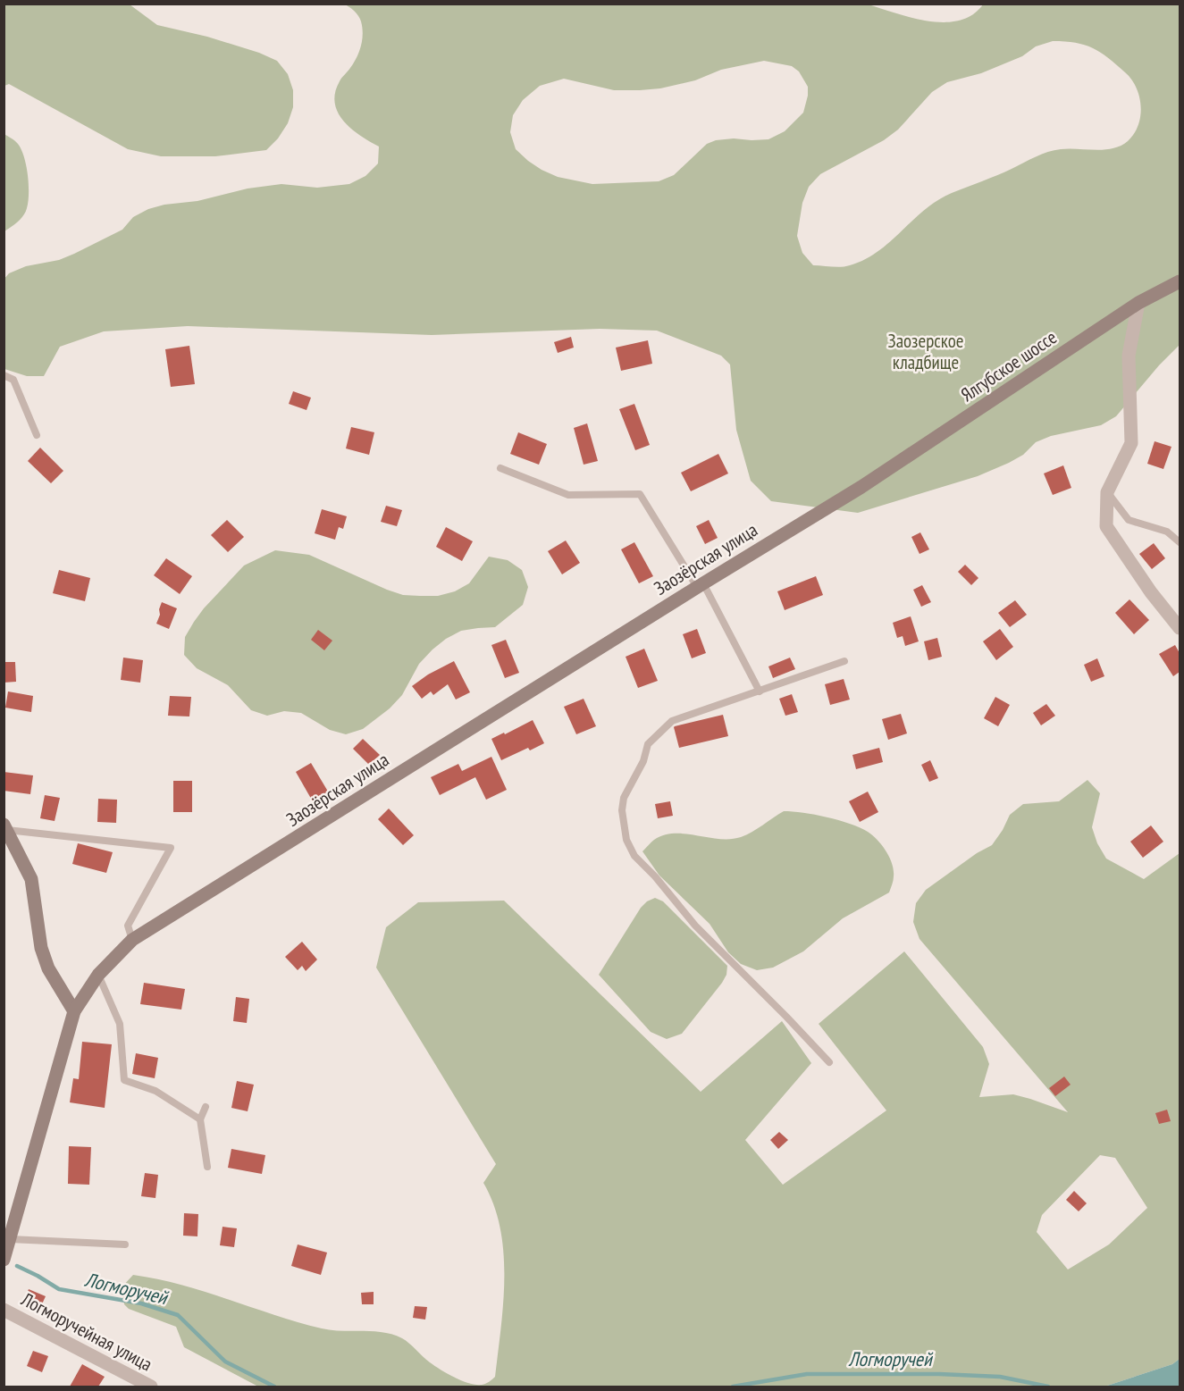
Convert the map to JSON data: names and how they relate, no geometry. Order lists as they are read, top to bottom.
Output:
{
  "streets": {
    "street": ["Ялгубское шоссе", "Заозёрская улица", "Логморучейная улица"]
  },
  "crossings": [
    ["Ялгубское шоссе", "Заозёрская улица"]
  ],
  "water": ["Логморучей"],
  "parks": ["Заозерское кладбище"]
}
